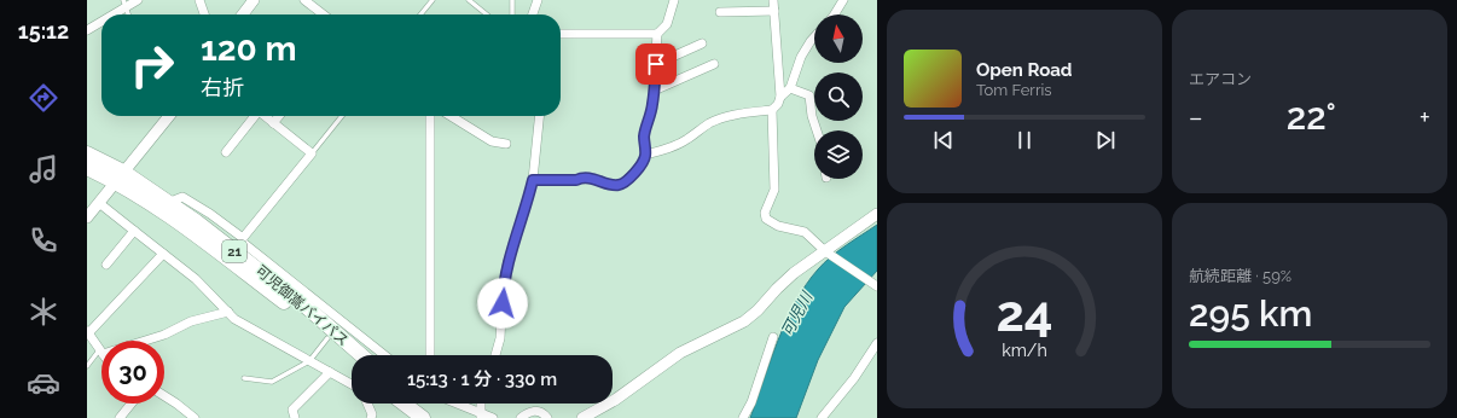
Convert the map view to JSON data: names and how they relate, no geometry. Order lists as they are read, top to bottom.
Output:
{
  "streets": {
    "highway": ["21", "可児御嵩バイパス"]
  },
  "water": ["可児川"],
  "north": "top",
  "page": {
    "tabs": "15:12",
    "tile": [
      "エアコン",
      ["航続距離 · 59%", "295 km"]
    ],
    "turn": ["120 m", "右折"],
    "song": ["Open Road", "Tom Ferris"],
    "heat": ["−", "22°", "+"],
    "limit": "30",
    "trip": "15:13 · 1 分 · 330 m",
    "gauge": ["24", "km/h"]
  }
}
